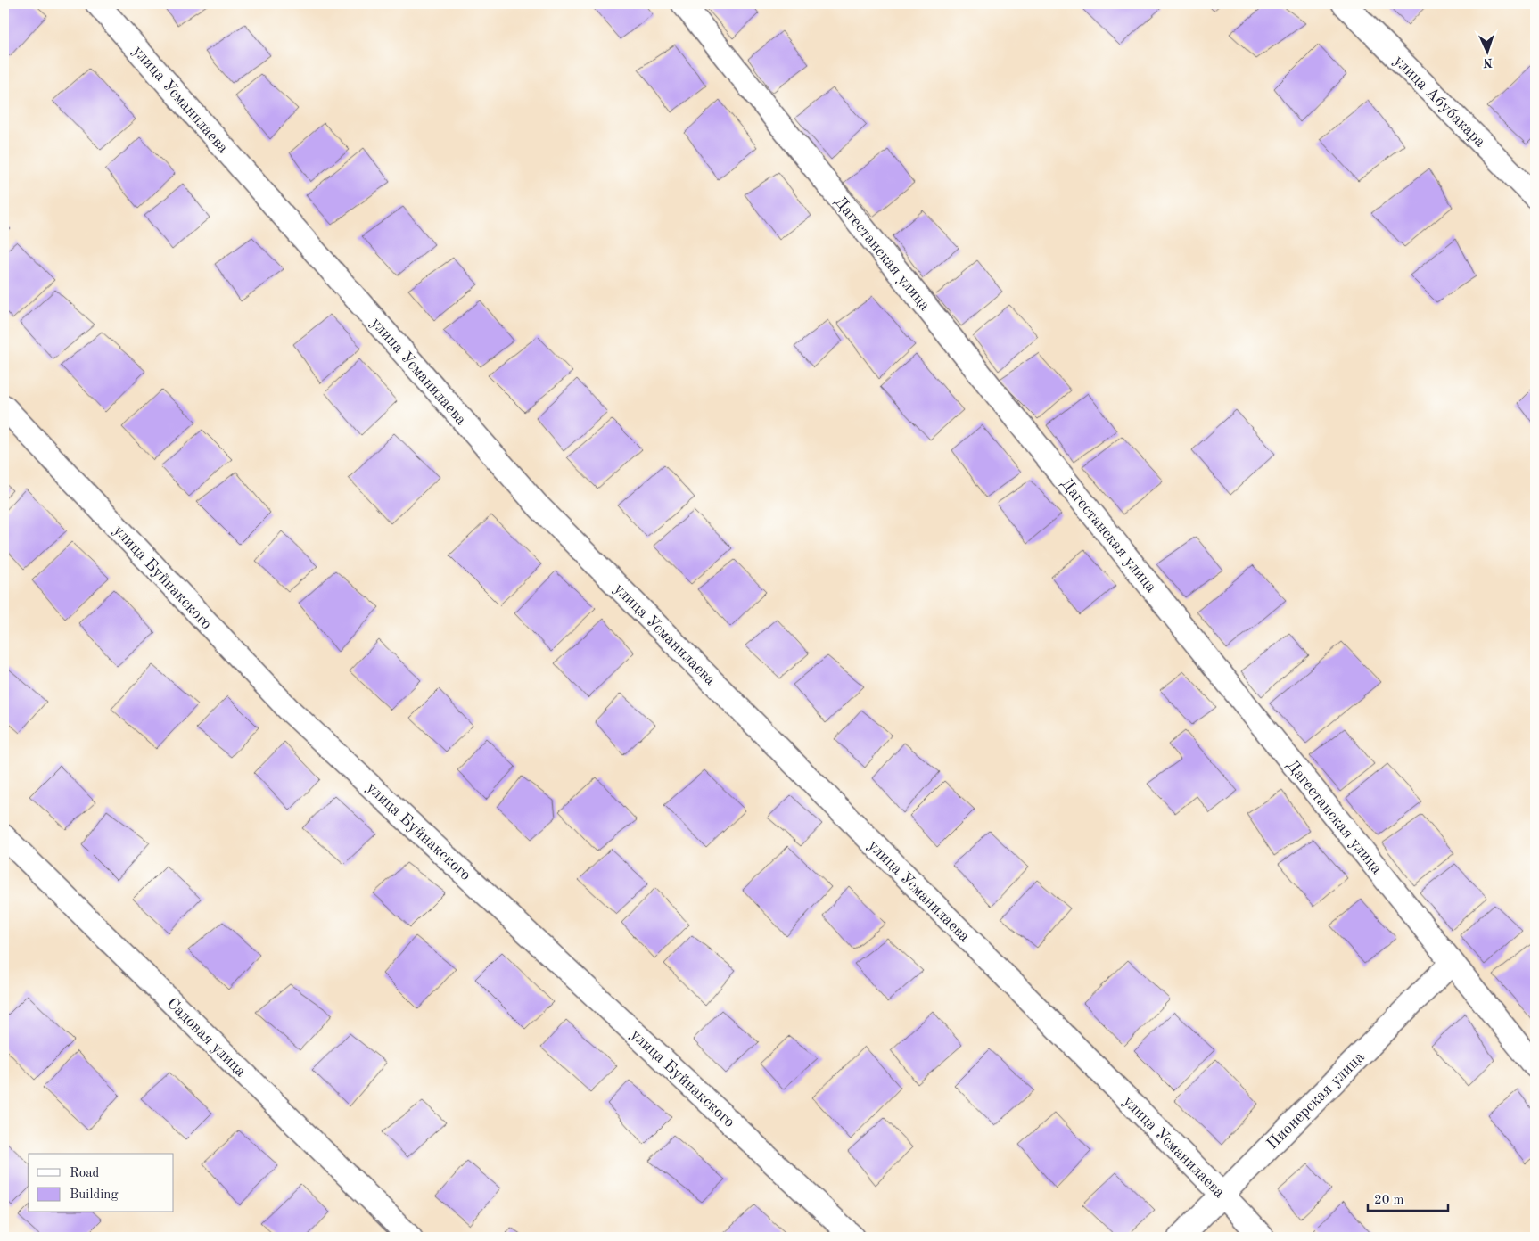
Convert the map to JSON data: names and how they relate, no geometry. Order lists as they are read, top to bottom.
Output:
{
  "streets": {
    "street": [
      "улица Усманилаева",
      "улица Абубакара",
      "Дагестанская улица",
      "улица Буйнакского",
      "Садовая улица",
      "Пионерская улица"
    ]
  },
  "crossings": [
    ["улица Усманилаева", "Пионерская улица"],
    ["Дагестанская улица", "Пионерская улица"]
  ],
  "legend": ["Road", "Building"],
  "scale_bar": "20 m",
  "north": "bottom"
}
